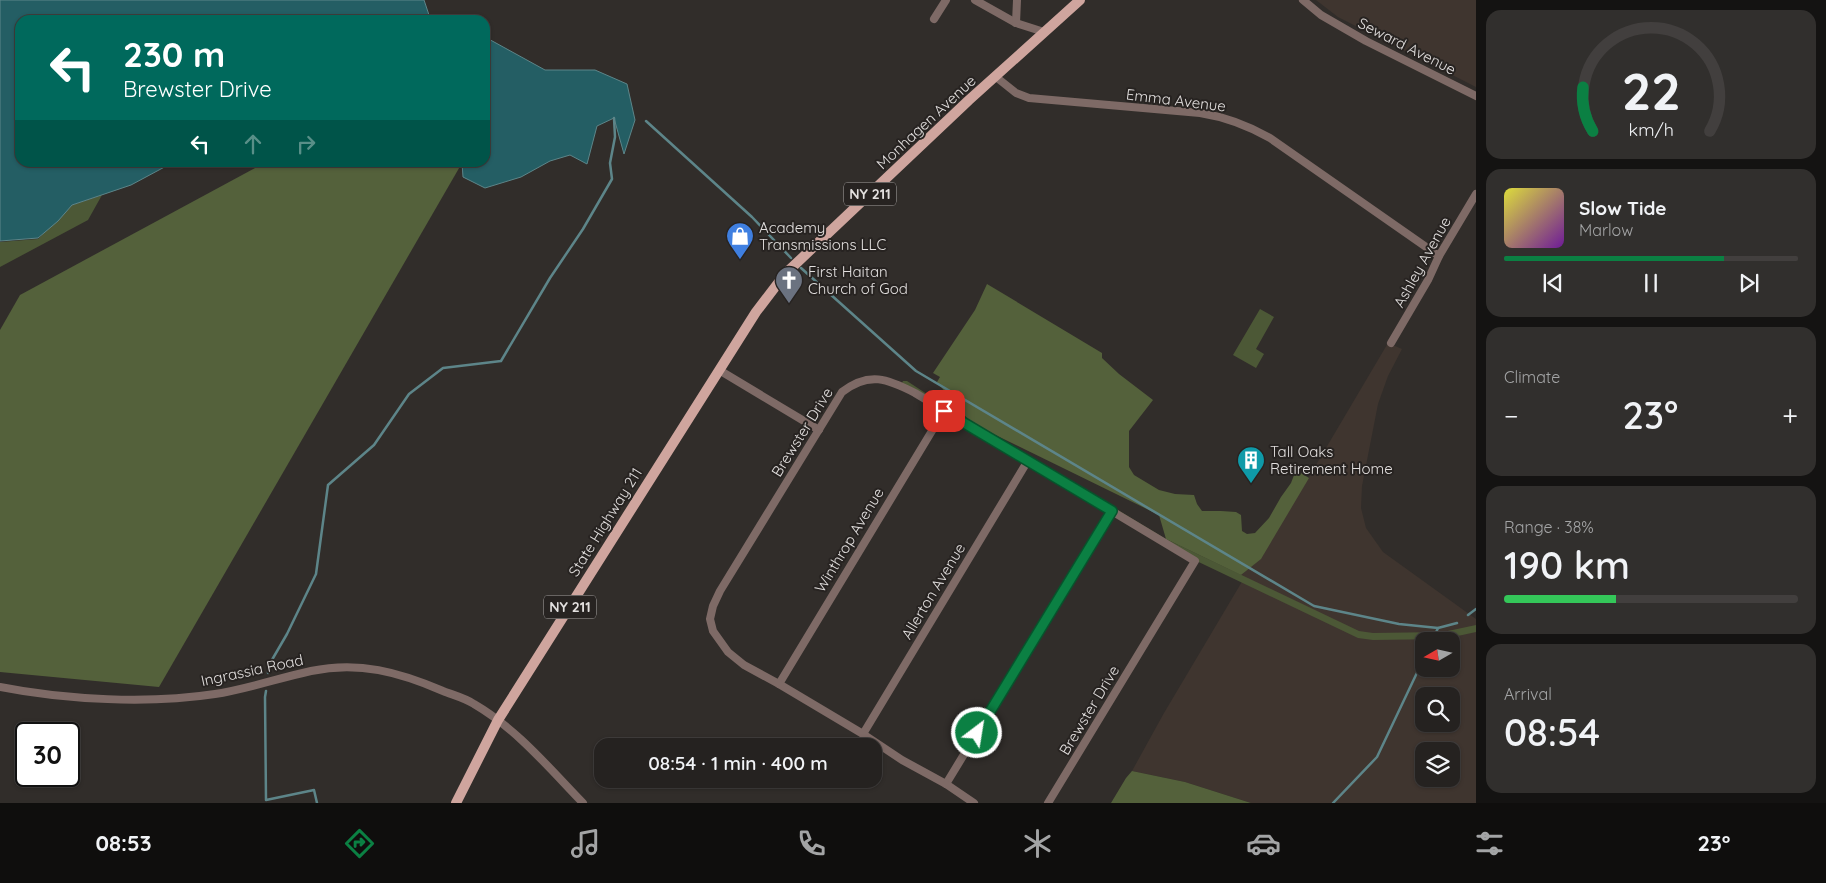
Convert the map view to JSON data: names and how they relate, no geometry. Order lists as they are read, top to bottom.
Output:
{
  "streets": {
    "main road": ["Monhagen Avenue", "NY 211", "State Highway 211"],
    "street": [
      "Seward Avenue",
      "Emma Avenue",
      "Ashley Avenue",
      "Brewster Drive",
      "Winthrop Avenue",
      "Allerton Avenue",
      "Ingrassia Road"
    ]
  },
  "crossings": [
    ["Emma Avenue", "Monhagen Avenue"],
    ["Emma Avenue", "Ashley Avenue"],
    ["Monhagen Avenue", "State Highway 211"],
    ["Brewster Drive", "Winthrop Avenue"],
    ["Brewster Drive", "Allerton Avenue"],
    ["State Highway 211", "Ingrassia Road"]
  ],
  "places": {
    "shop": ["Academy Transmissions LLC"],
    "church": ["First Haitan Church of God"],
    "building": ["Tall Oaks Retirement Home"]
  },
  "north": "left",
  "page": {
    "turn": ["230 m", "Brewster Drive"],
    "song": ["Slow Tide", "Marlow"],
    "tile": [
      "Climate",
      ["Range · 38%", "190 km"],
      ["Arrival", "08:54"]
    ],
    "heat": ["−", "23°", "+"],
    "limit": "30",
    "trip": "08:54 · 1 min · 400 m",
    "tabs": ["08:53", "23°"],
    "gauge": ["22", "km/h"]
  }
}
